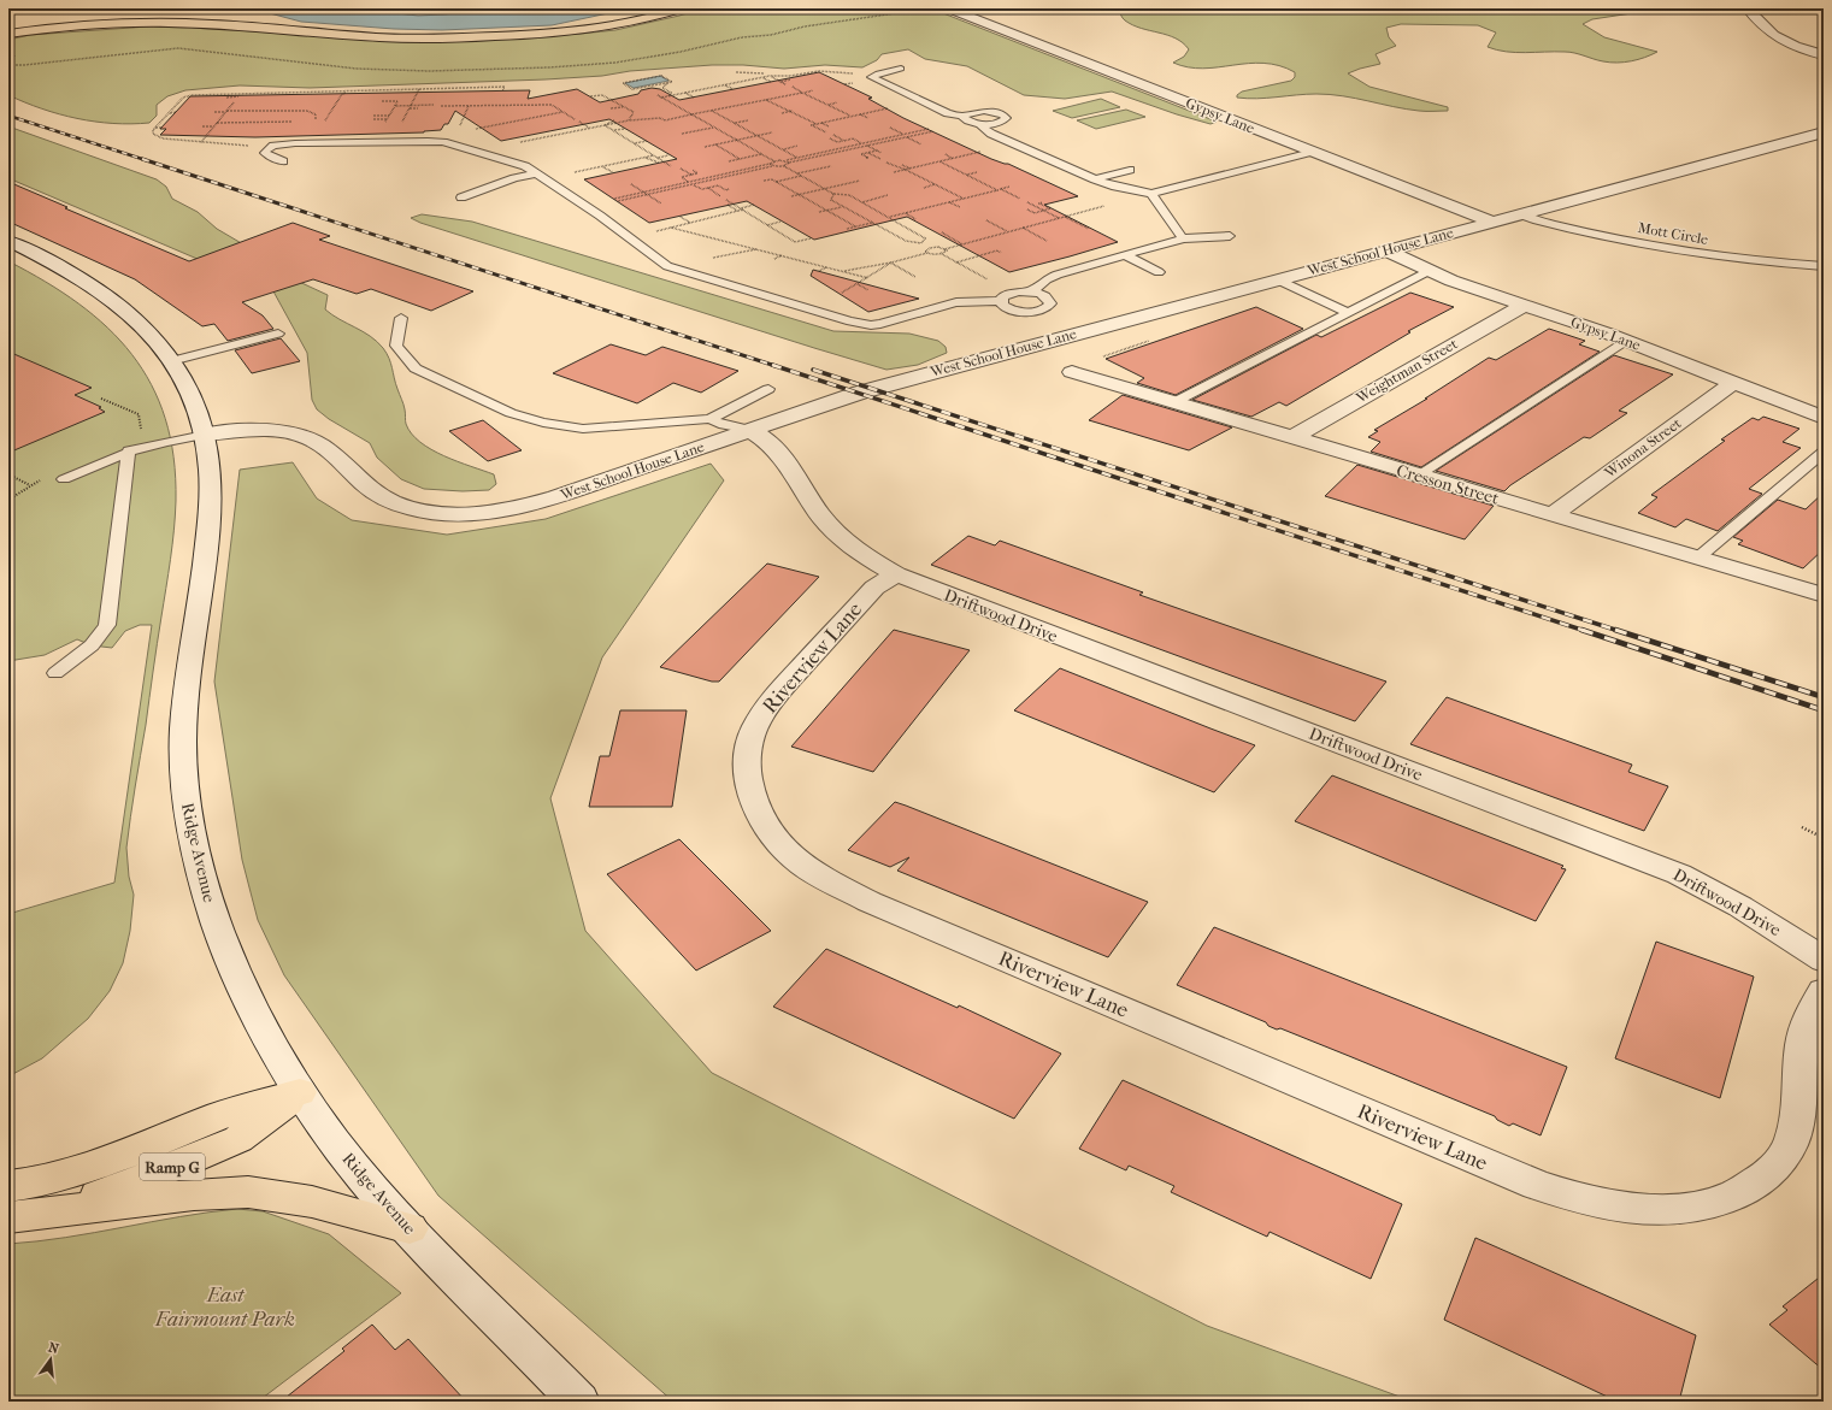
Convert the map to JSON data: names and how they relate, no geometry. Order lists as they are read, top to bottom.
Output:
{
  "streets": {
    "main road": ["Ramp G"],
    "street": [
      "Gypsy Lane",
      "West School House Lane",
      "Weightman Street",
      "Winona Street",
      "Cresson Street",
      "Driftwood Drive",
      "Riverview Lane",
      "Ridge Avenue"
    ],
    "lane": ["Mott Circle"]
  },
  "crossings": [
    ["Gypsy Lane", "West School House Lane"],
    ["Gypsy Lane", "Weightman Street"],
    ["Gypsy Lane", "Winona Street"],
    ["Mott Circle", "West School House Lane"],
    ["West School House Lane", "Driftwood Drive"],
    ["West School House Lane", "Ridge Avenue"],
    ["Weightman Street", "Cresson Street"],
    ["Winona Street", "Cresson Street"],
    ["Driftwood Drive", "Riverview Lane"],
    ["Ridge Avenue", "Ramp G"]
  ],
  "parks": ["East Fairmount Park"],
  "north": "top"
}
